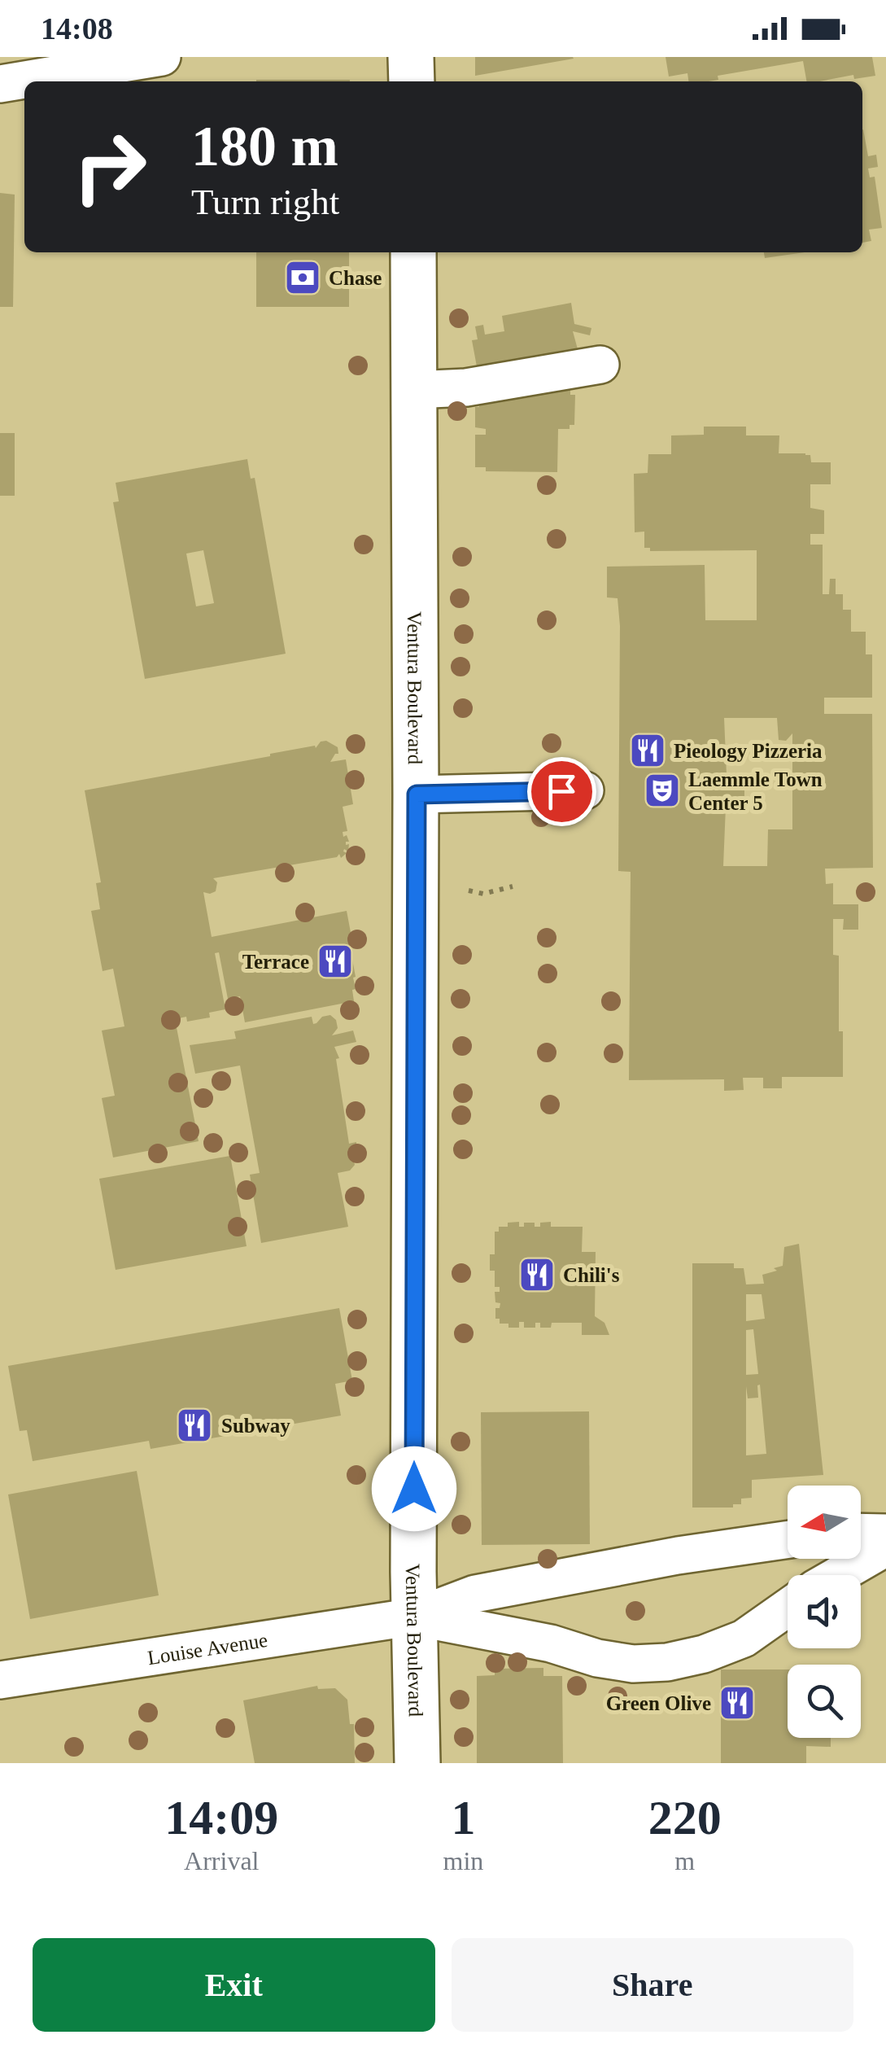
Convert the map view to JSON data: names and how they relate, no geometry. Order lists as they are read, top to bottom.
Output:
{
  "streets": {
    "main road": ["Ventura Boulevard"],
    "street": ["Louise Avenue"]
  },
  "crossings": [
    ["Ventura Boulevard", "Louise Avenue"]
  ],
  "places": {
    "bank": ["Chase"],
    "restaurant": [
      "Pieology Pizzeria",
      "Terrace",
      "Chili's",
      "Subway",
      "Green Olive"
    ],
    "theatre": ["Laemmle Town Center 5"]
  },
  "north": "left",
  "page": {
    "status": "14:08",
    "turn": ["180 m", "Turn right"],
    "eta": [
      "14:09",
      "Arrival",
      "1",
      "min",
      "220",
      "m"
    ],
    "buttons": ["Exit", "Share"]
  }
}
